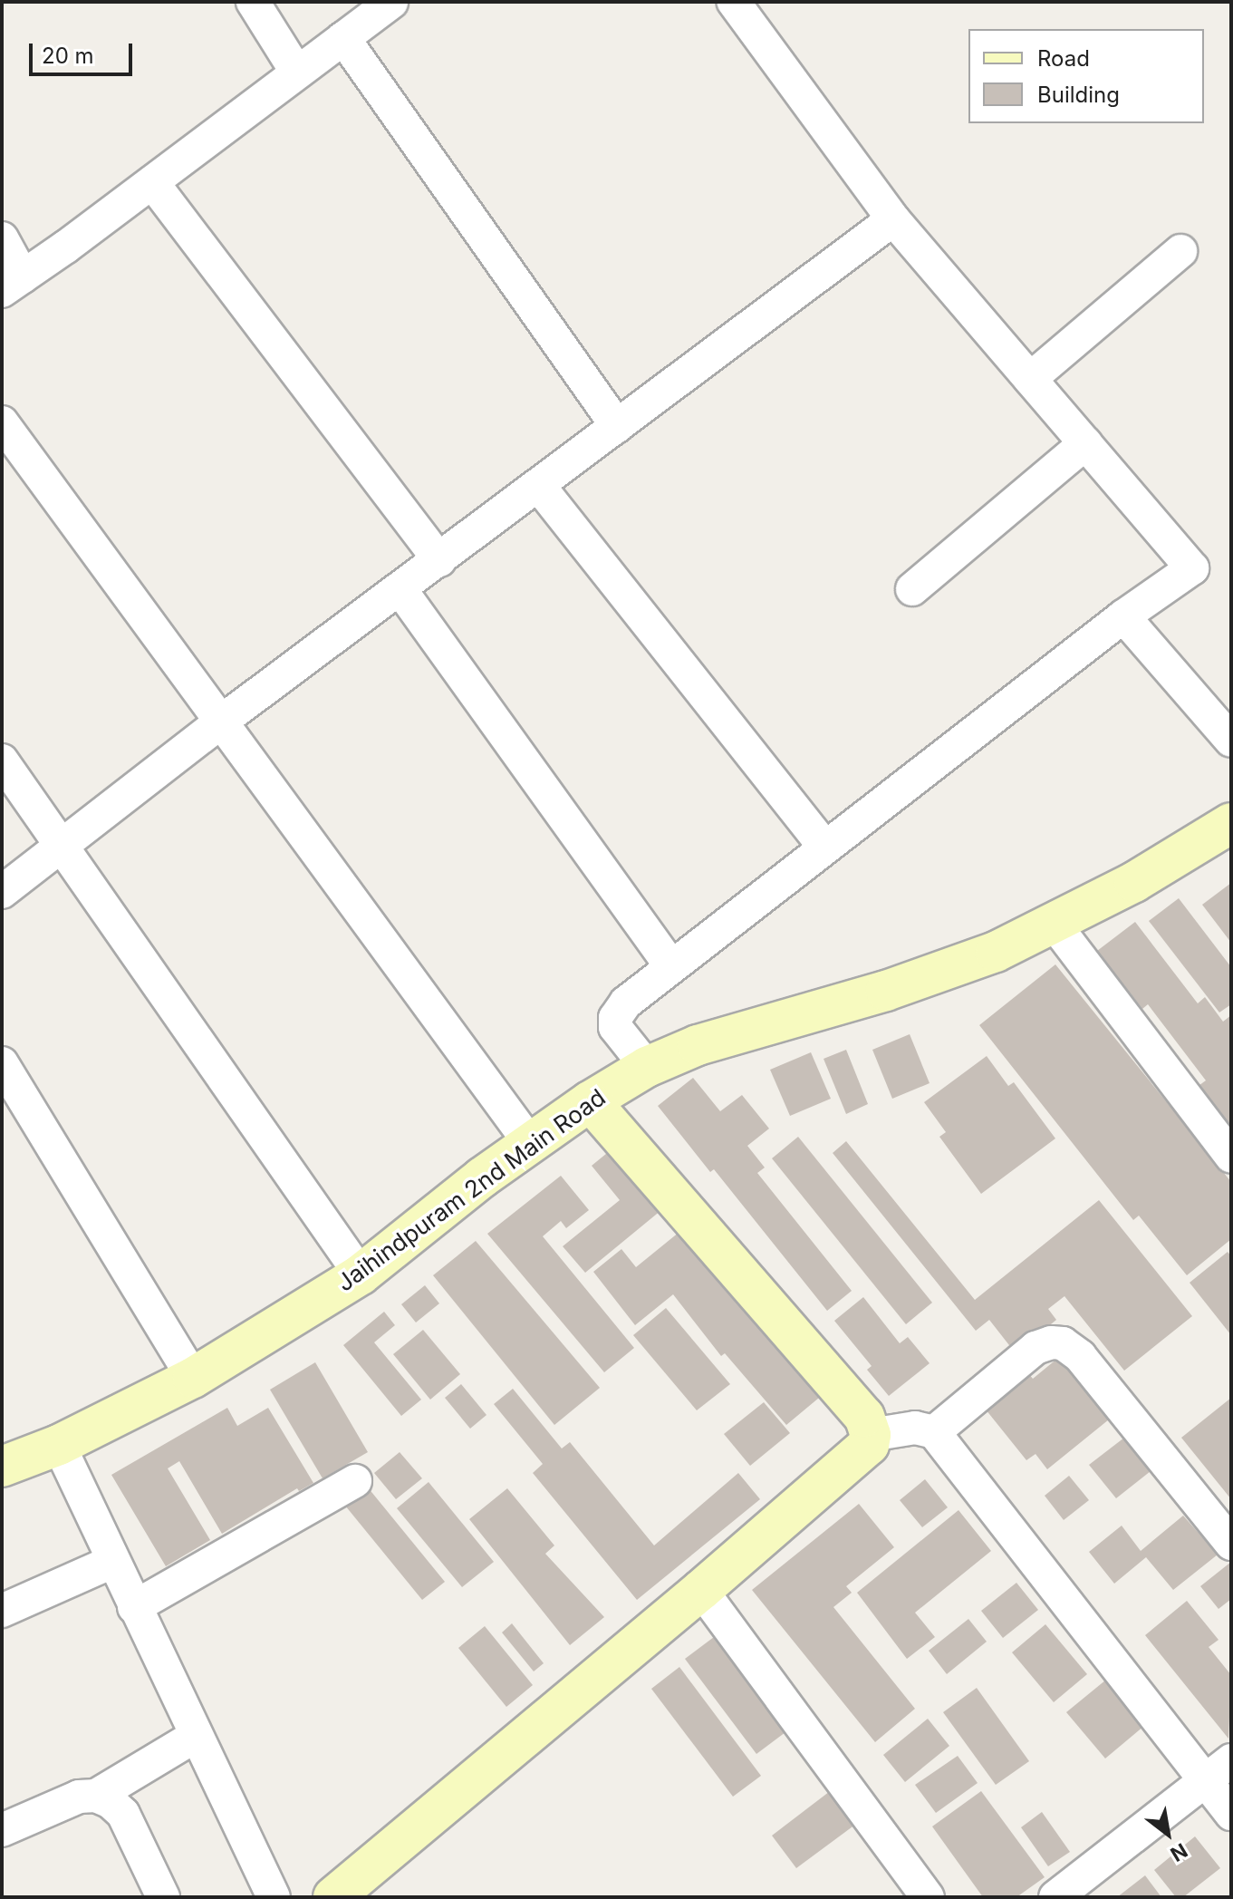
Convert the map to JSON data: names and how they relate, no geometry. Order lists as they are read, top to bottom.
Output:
{
  "streets": {
    "street": ["Jaihindpuram 2nd Main Road"]
  },
  "legend": ["Road", "Building"],
  "scale_bar": "20 m",
  "north": "bottom right"
}
